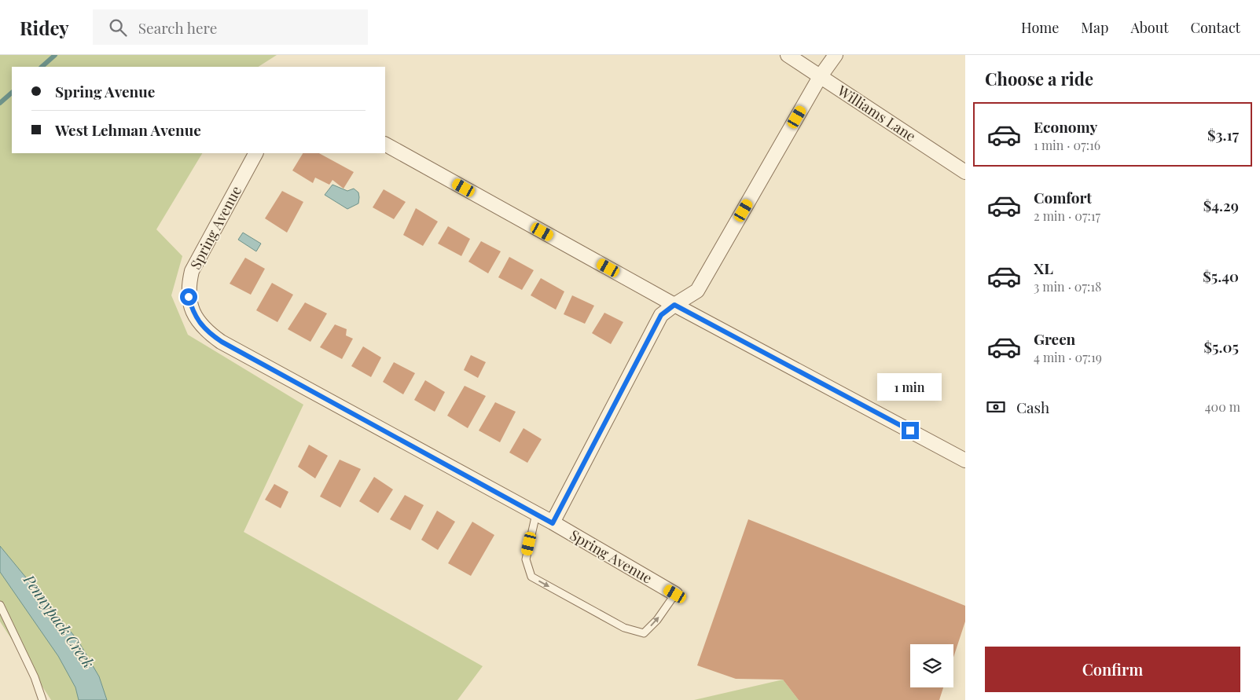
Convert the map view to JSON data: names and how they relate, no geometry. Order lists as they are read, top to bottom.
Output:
{
  "streets": {
    "street": ["Williams Lane", "Spring Avenue"]
  },
  "water": ["Pennypack Creek"],
  "page": {
    "header": "Ridey",
    "search": "Search here",
    "nav": [
      "Home",
      "Map",
      "About",
      "Contact"
    ],
    "heading": "Choose a ride",
    "banner": ["Spring Avenue", "West Lehman Avenue"],
    "list": [
      {
        "name": "Economy",
        "note": "1 min · 07:16",
        "value": "$3.17"
      },
      {
        "name": "Comfort",
        "note": "2 min · 07:17",
        "value": "$4.29"
      },
      {
        "name": "XL",
        "note": "3 min · 07:18",
        "value": "$5.40"
      },
      {
        "name": "Green",
        "note": "4 min · 07:19",
        "value": "$5.05"
      }
    ],
    "bubble": "1 min",
    "pay": ["Cash", "400 m"],
    "buttons": "Confirm"
  }
}
